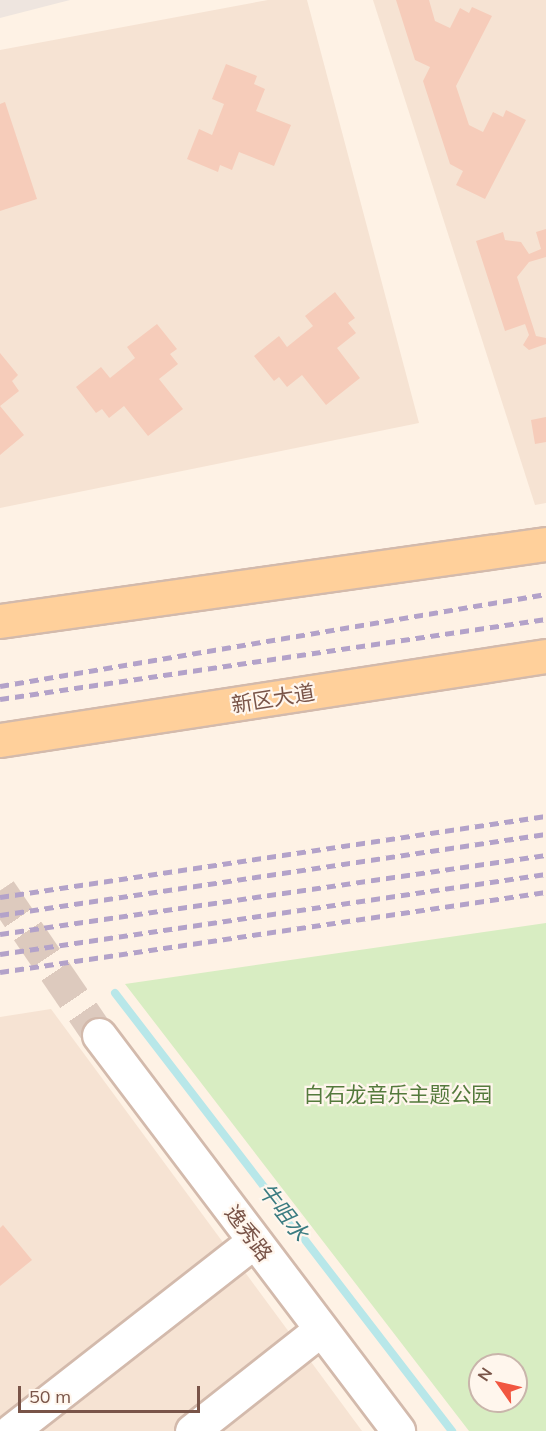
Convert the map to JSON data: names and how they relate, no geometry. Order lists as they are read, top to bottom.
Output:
{
  "streets": {
    "main road": ["新区大道"],
    "street": ["逸秀路"]
  },
  "water": ["牛咀水"],
  "parks": ["白石龙音乐主题公园"],
  "scale_bar": "50 m",
  "north": "top left"
}
